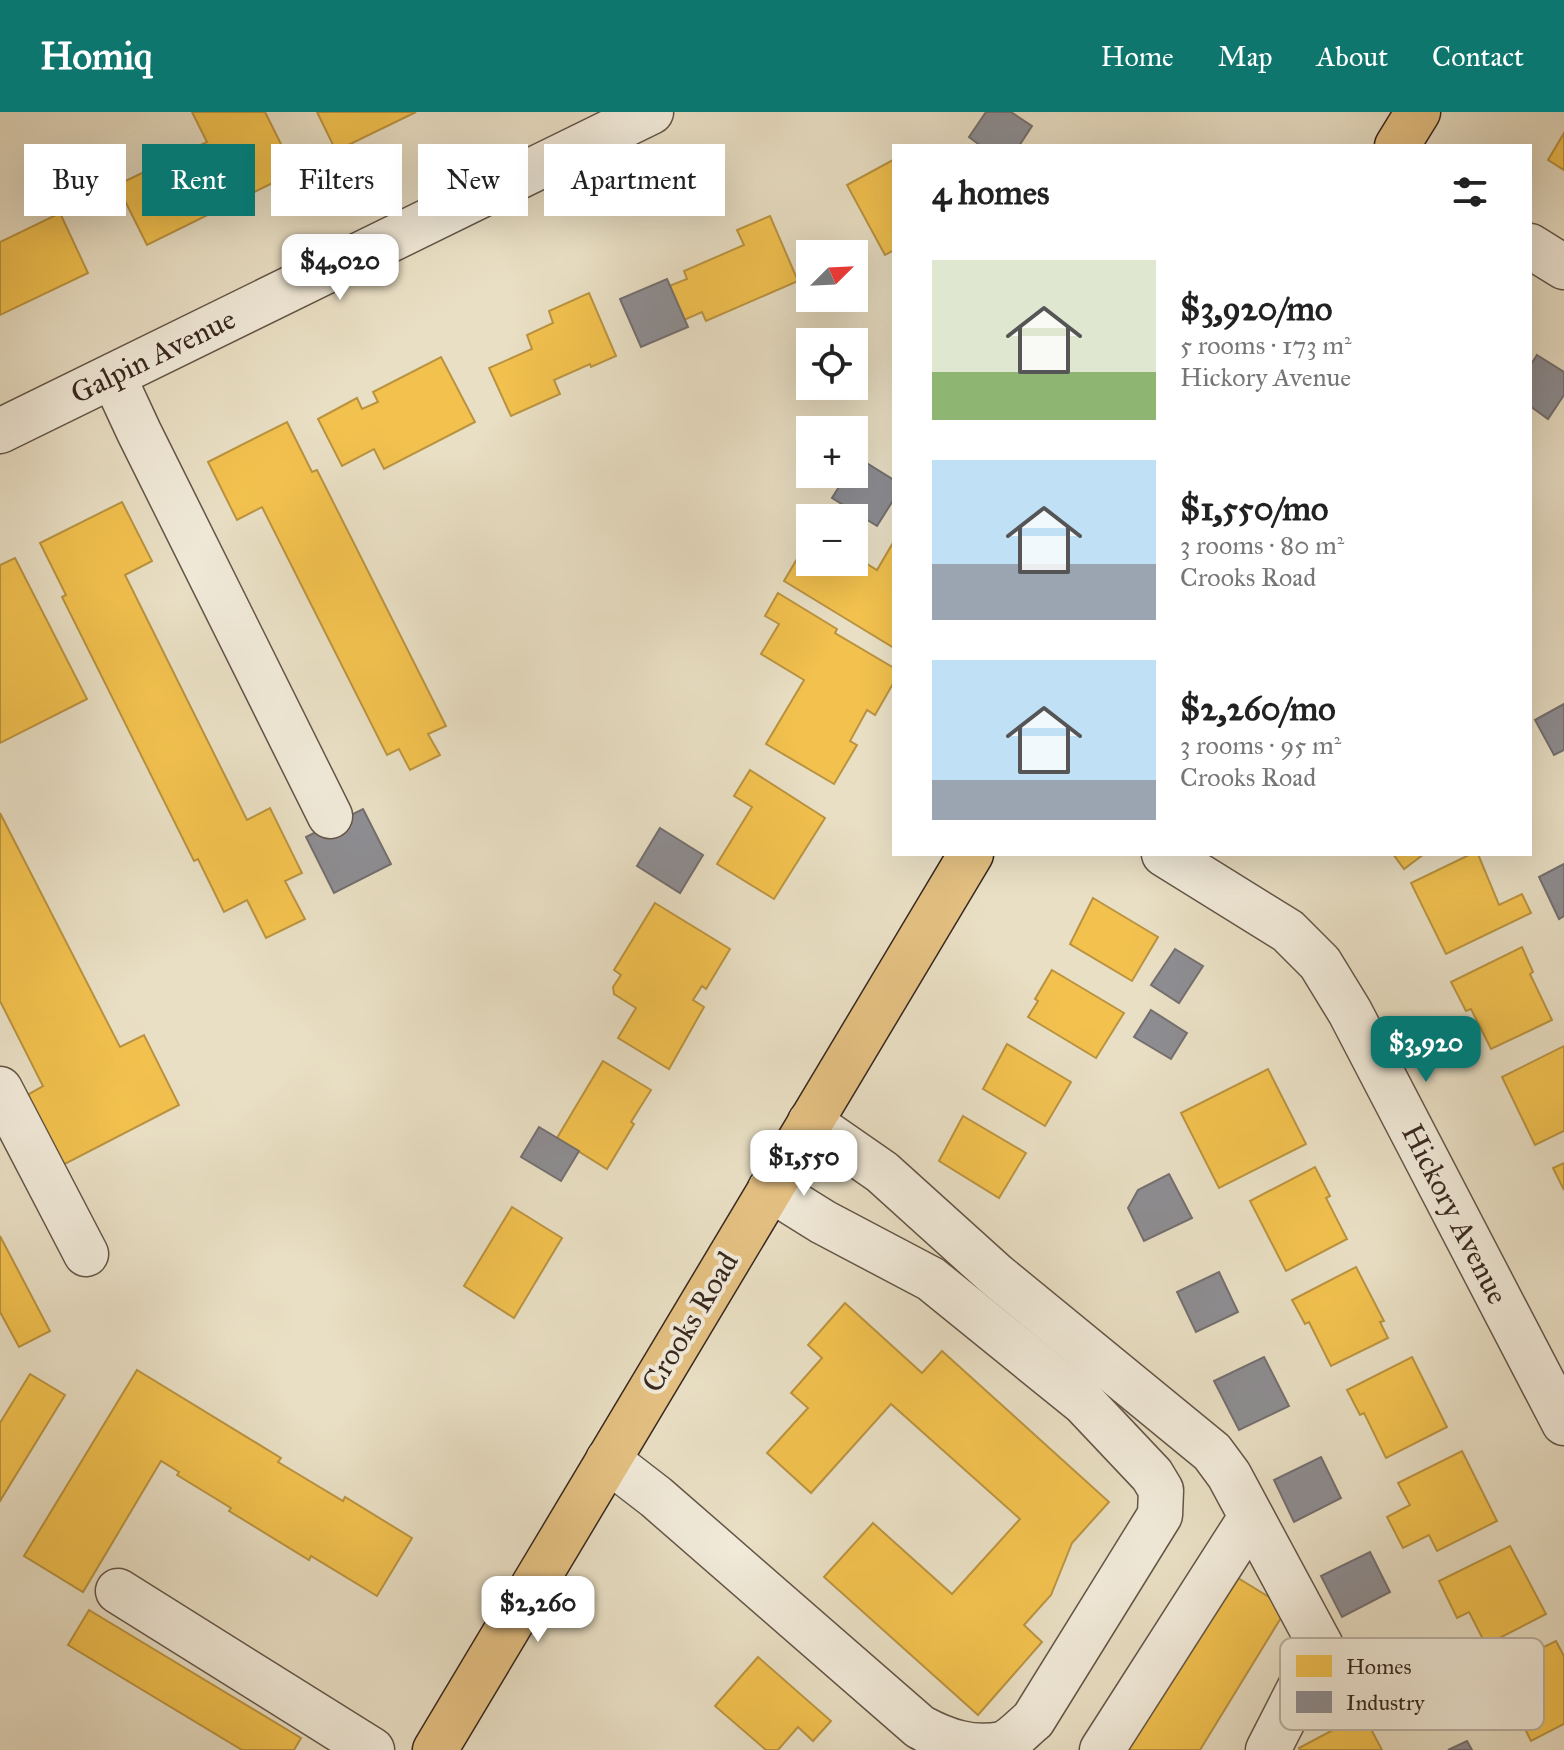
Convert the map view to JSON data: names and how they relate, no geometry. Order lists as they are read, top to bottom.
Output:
{
  "streets": {
    "main road": ["Crooks Road"],
    "street": ["Galpin Avenue", "Hickory Avenue"]
  },
  "legend": ["Homes", "Industry"],
  "north": "top right",
  "page": {
    "header": "Homiq",
    "nav": [
      "Home",
      "Map",
      "About",
      "Contact"
    ],
    "chip": [
      "Buy",
      "Rent",
      "Filters",
      "New",
      "Apartment"
    ],
    "heading": "4 homes",
    "price": [
      "$4,020",
      "$3,920",
      "$1,550",
      "$2,260"
    ],
    "map_buttons": ["+", "−"],
    "list": [
      {
        "name": "$3,920/mo",
        "note": "5 rooms · 173 m² · Hickory Avenue"
      },
      {
        "name": "$1,550/mo",
        "note": "3 rooms · 80 m² · Crooks Road"
      },
      {
        "name": "$2,260/mo",
        "note": "3 rooms · 95 m² · Crooks Road"
      }
    ]
  }
}
